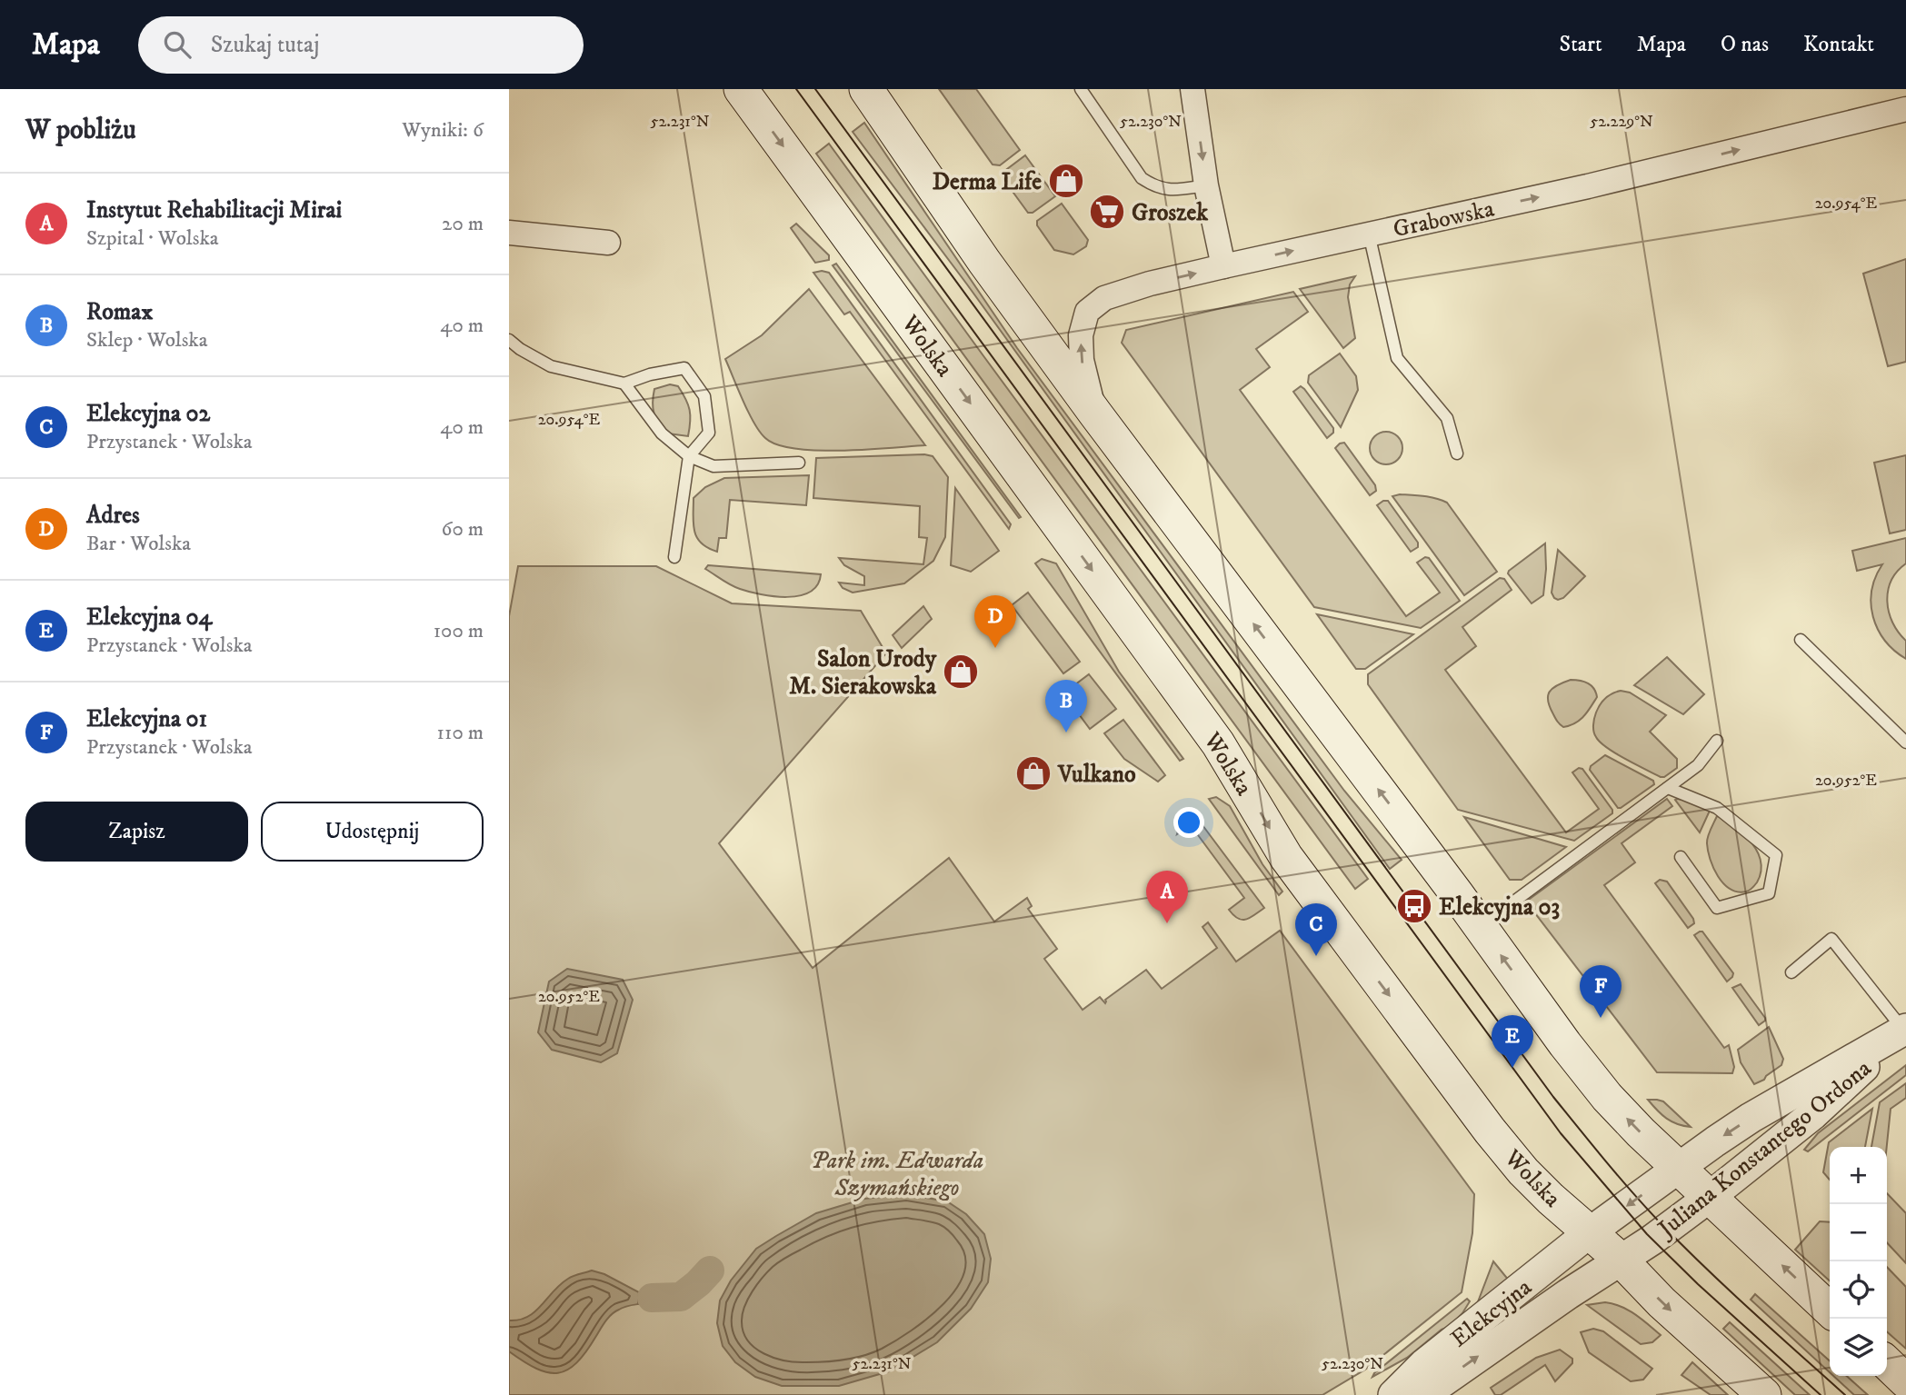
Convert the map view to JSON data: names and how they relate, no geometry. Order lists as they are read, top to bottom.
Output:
{
  "streets": {
    "main road": ["Wolska"],
    "street": ["Grabowska", "Juliana Konstantego Ordona", "Elekcyjna"]
  },
  "crossings": [
    ["Wolska", "Juliana Konstantego Ordona"],
    ["Wolska", "Elekcyjna"],
    ["Juliana Konstantego Ordona", "Elekcyjna"]
  ],
  "one_way": ["Grabowska"],
  "parks": ["Park im. Edwarda Szymańskiego"],
  "places": {
    "shop": ["Derma Life", "Salon Urody M. Sierakowska", "Vulkano"],
    "supermarket": ["Groszek"],
    "bus stop": ["Elekcyjna 03"]
  },
  "page": {
    "header": "Mapa",
    "search": "Szukaj tutaj",
    "nav": [
      "Start",
      "Mapa",
      "O nas",
      "Kontakt"
    ],
    "heading": ["W pobliżu", "Wyniki: 6"],
    "list": [
      {
        "mark": "A",
        "name": "Instytut Rehabilitacji Mirai",
        "note": "Szpital · Wolska",
        "value": "20 m"
      },
      {
        "mark": "B",
        "name": "Romax",
        "note": "Sklep · Wolska",
        "value": "40 m"
      },
      {
        "mark": "C",
        "name": "Elekcyjna 02",
        "note": "Przystanek · Wolska",
        "value": "40 m"
      },
      {
        "mark": "D",
        "name": "Adres",
        "note": "Bar · Wolska",
        "value": "60 m"
      },
      {
        "mark": "E",
        "name": "Elekcyjna 04",
        "note": "Przystanek · Wolska",
        "value": "100 m"
      },
      {
        "mark": "F",
        "name": "Elekcyjna 01",
        "note": "Przystanek · Wolska",
        "value": "110 m"
      }
    ],
    "pins": [
      "D",
      "B",
      "A",
      "C",
      "F",
      "E"
    ],
    "buttons": ["Zapisz", "Udostępnij"],
    "map_buttons": ["+", "−"]
  },
  "coordinates": [
    "52.231°N",
    "52.230°N",
    "52.229°N",
    "20.954°E",
    "20.952°E"
  ]
}
